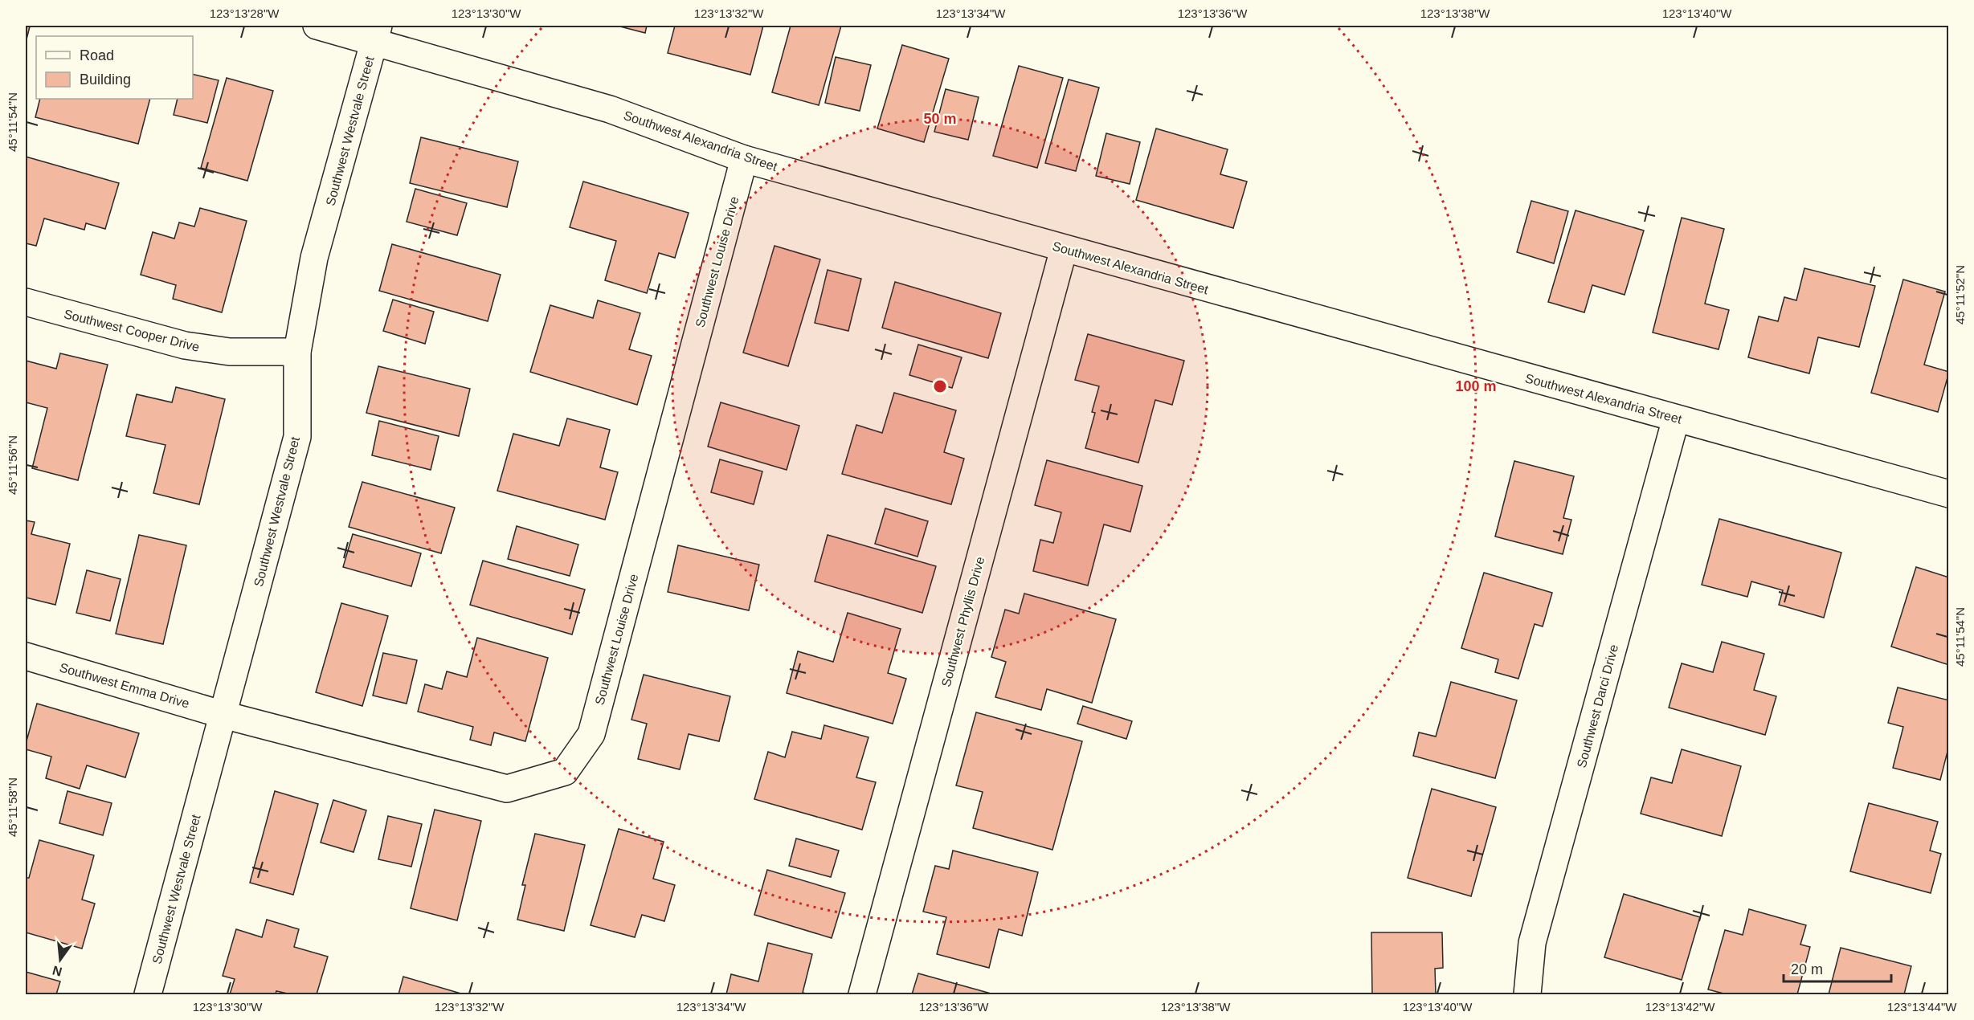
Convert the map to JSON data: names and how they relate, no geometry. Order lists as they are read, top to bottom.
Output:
{
  "streets": {
    "street": [
      "Southwest Westvale Street",
      "Southwest Alexandria Street",
      "Southwest Louise Drive",
      "Southwest Cooper Drive",
      "Southwest Phyllis Drive",
      "Southwest Emma Drive",
      "Southwest Darci Drive"
    ]
  },
  "crossings": [
    ["Southwest Westvale Street", "Southwest Alexandria Street"],
    ["Southwest Westvale Street", "Southwest Louise Drive"],
    ["Southwest Westvale Street", "Southwest Cooper Drive"],
    ["Southwest Westvale Street", "Southwest Emma Drive"],
    ["Southwest Alexandria Street", "Southwest Louise Drive"],
    ["Southwest Alexandria Street", "Southwest Phyllis Drive"],
    ["Southwest Alexandria Street", "Southwest Darci Drive"],
    ["Southwest Louise Drive", "Southwest Emma Drive"]
  ],
  "legend": ["Road", "Building"],
  "scale_bar": "20 m",
  "north": "bottom",
  "coordinates": [
    "123°13'28\"W",
    "123°13'30\"W",
    "123°13'32\"W",
    "123°13'34\"W",
    "123°13'36\"W",
    "123°13'38\"W",
    "123°13'40\"W",
    "45°11'54\"N",
    "45°11'52\"N",
    "45°11'56\"N",
    "45°11'58\"N",
    "123°13'42\"W",
    "123°13'44\"W"
  ],
  "rings": ["50 m", "100 m"]
}
